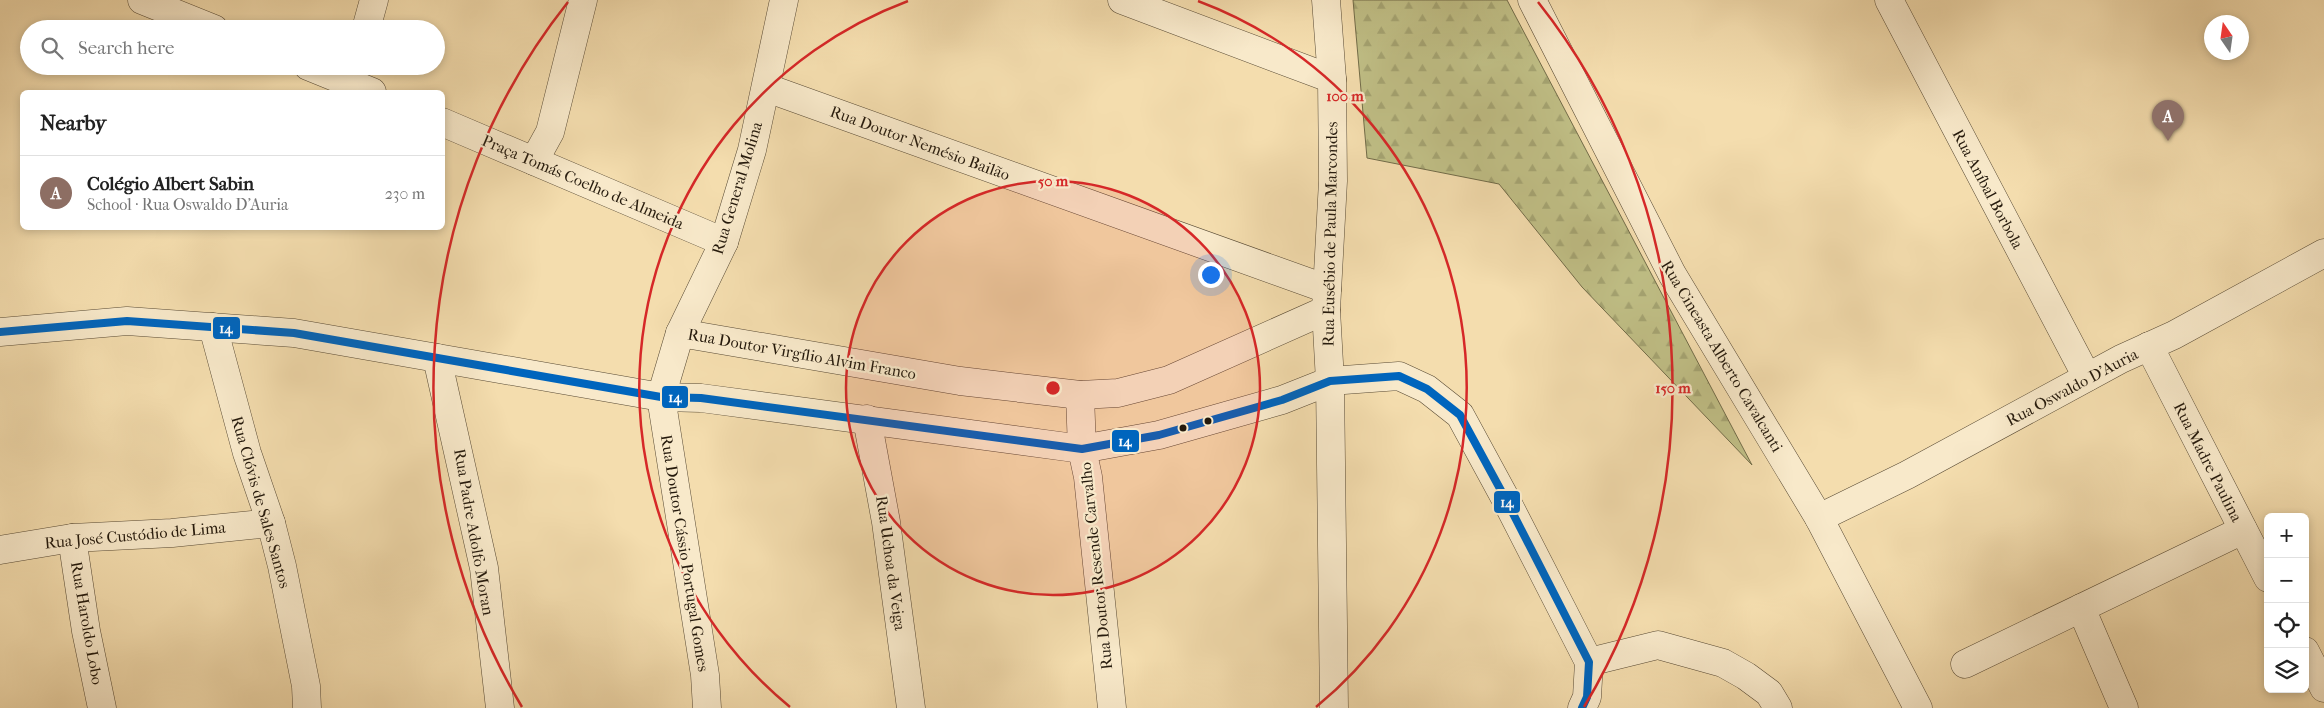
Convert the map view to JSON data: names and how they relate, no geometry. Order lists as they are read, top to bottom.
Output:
{
  "streets": {
    "street": [
      "Rua Doutor Nemésio Bailão",
      "Praça Tomás Coelho de Almeida",
      "Rua General Molina",
      "Rua Aníbal Borbola",
      "Rua Eusébio de Paula Marcondes",
      "Rua Doutor Virgílio Alvim Franco",
      "Rua Cineasta Alberto Cavalcanti",
      "Rua Oswaldo D'Auria",
      "Rua Madre Paulina",
      "Rua Clóvis de Sales Santos",
      "Rua Padre Adolfo Moran",
      "Rua José Custódio de Lima",
      "Rua Doutor Cássio Portugal Gomes",
      "Rua Uchoa da Veiga",
      "Rua Doutor Resende Carvalho",
      "Rua Haroldo Lobo"
    ]
  },
  "crossings": [
    ["Rua Doutor Nemésio Bailão", "Rua General Molina"],
    ["Rua Doutor Nemésio Bailão", "Rua Eusébio de Paula Marcondes"],
    ["Rua Doutor Nemésio Bailão", "Rua Doutor Virgílio Alvim Franco"],
    ["Praça Tomás Coelho de Almeida", "Rua General Molina"],
    ["Rua General Molina", "Rua Doutor Virgílio Alvim Franco"],
    ["Rua General Molina", "Rua Doutor Cássio Portugal Gomes"],
    ["Rua Aníbal Borbola", "Rua Oswaldo D'Auria"],
    ["Rua Eusébio de Paula Marcondes", "Rua Doutor Virgílio Alvim Franco"],
    ["Rua Doutor Virgílio Alvim Franco", "Rua Doutor Resende Carvalho"],
    ["Rua Cineasta Alberto Cavalcanti", "Rua Oswaldo D'Auria"],
    ["Rua Oswaldo D'Auria", "Rua Madre Paulina"],
    ["Rua Clóvis de Sales Santos", "Rua José Custódio de Lima"],
    ["Rua José Custódio de Lima", "Rua Haroldo Lobo"]
  ],
  "lines": ["transit line 14"],
  "north": "top",
  "page": {
    "search": "Search here",
    "heading": "Nearby",
    "pins": "A",
    "list": [
      {
        "mark": "A",
        "name": "Colégio Albert Sabin",
        "note": "School · Rua Oswaldo D'Auria",
        "value": "230 m"
      }
    ],
    "map_buttons": ["+", "−"]
  },
  "rings": ["100 m", "50 m", "150 m"]
}
